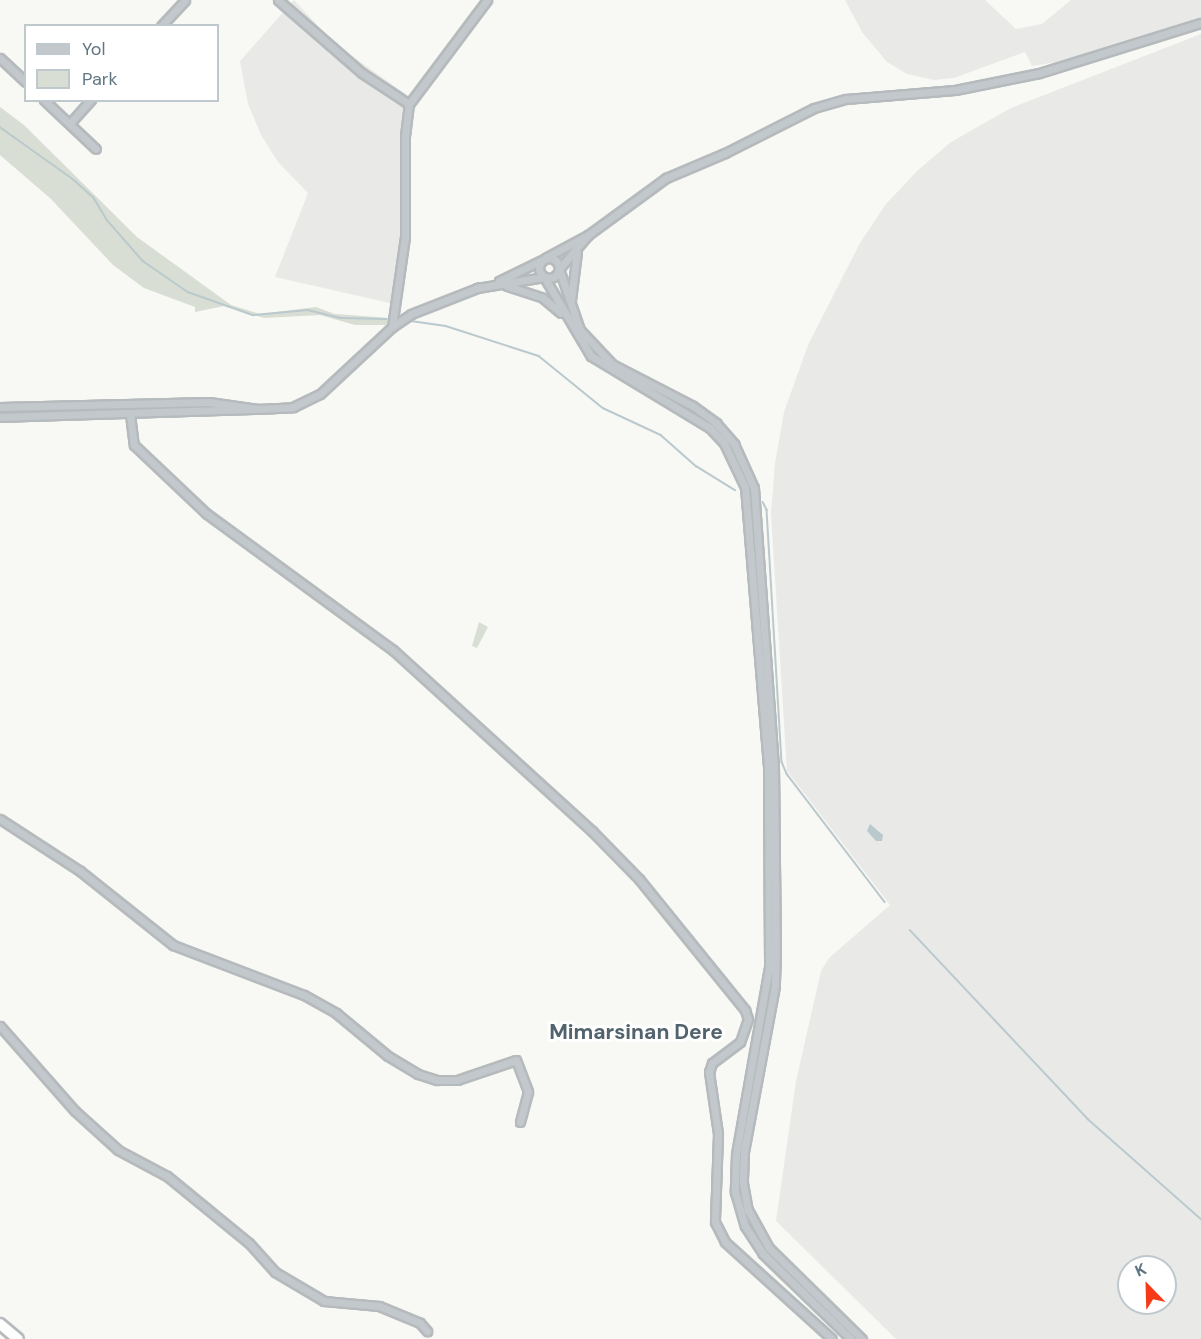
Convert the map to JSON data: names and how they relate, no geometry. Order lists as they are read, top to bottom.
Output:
{
  "districts": ["Mimarsinan Dere"],
  "legend": ["Yol", "Park"],
  "north": "top left"
}
